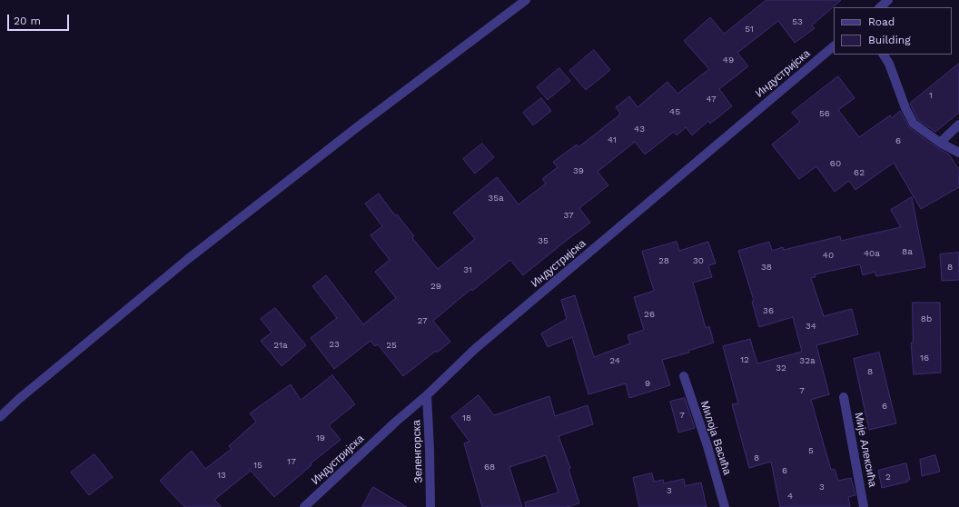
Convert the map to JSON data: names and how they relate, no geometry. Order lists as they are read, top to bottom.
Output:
{
  "streets": {
    "street": [
      "Индустријска",
      "Милоја Васића",
      "Мије Алексића",
      "Зеленгорска"
    ]
  },
  "crossings": [
    ["Индустријска", "Зеленгорска"]
  ],
  "house_numbers": [
    "53",
    "51",
    "49",
    "1",
    "47",
    "45",
    "56",
    "43",
    "41",
    "6",
    "60",
    "39",
    "62",
    "35a",
    "37",
    "35",
    "8a",
    "40a",
    "40",
    "28",
    "30",
    "38",
    "8",
    "31",
    "29",
    "36",
    "26",
    "8b",
    "27",
    "34",
    "23",
    "21a",
    "25",
    "16",
    "12",
    "24",
    "32a",
    "32",
    "8",
    "9",
    "7",
    "6",
    "7",
    "18",
    "19",
    "5",
    "8",
    "17",
    "15",
    "68",
    "6",
    "13",
    "2",
    "3",
    "3",
    "4"
  ],
  "legend": ["Road", "Building"],
  "scale_bar": "20 m"
}
